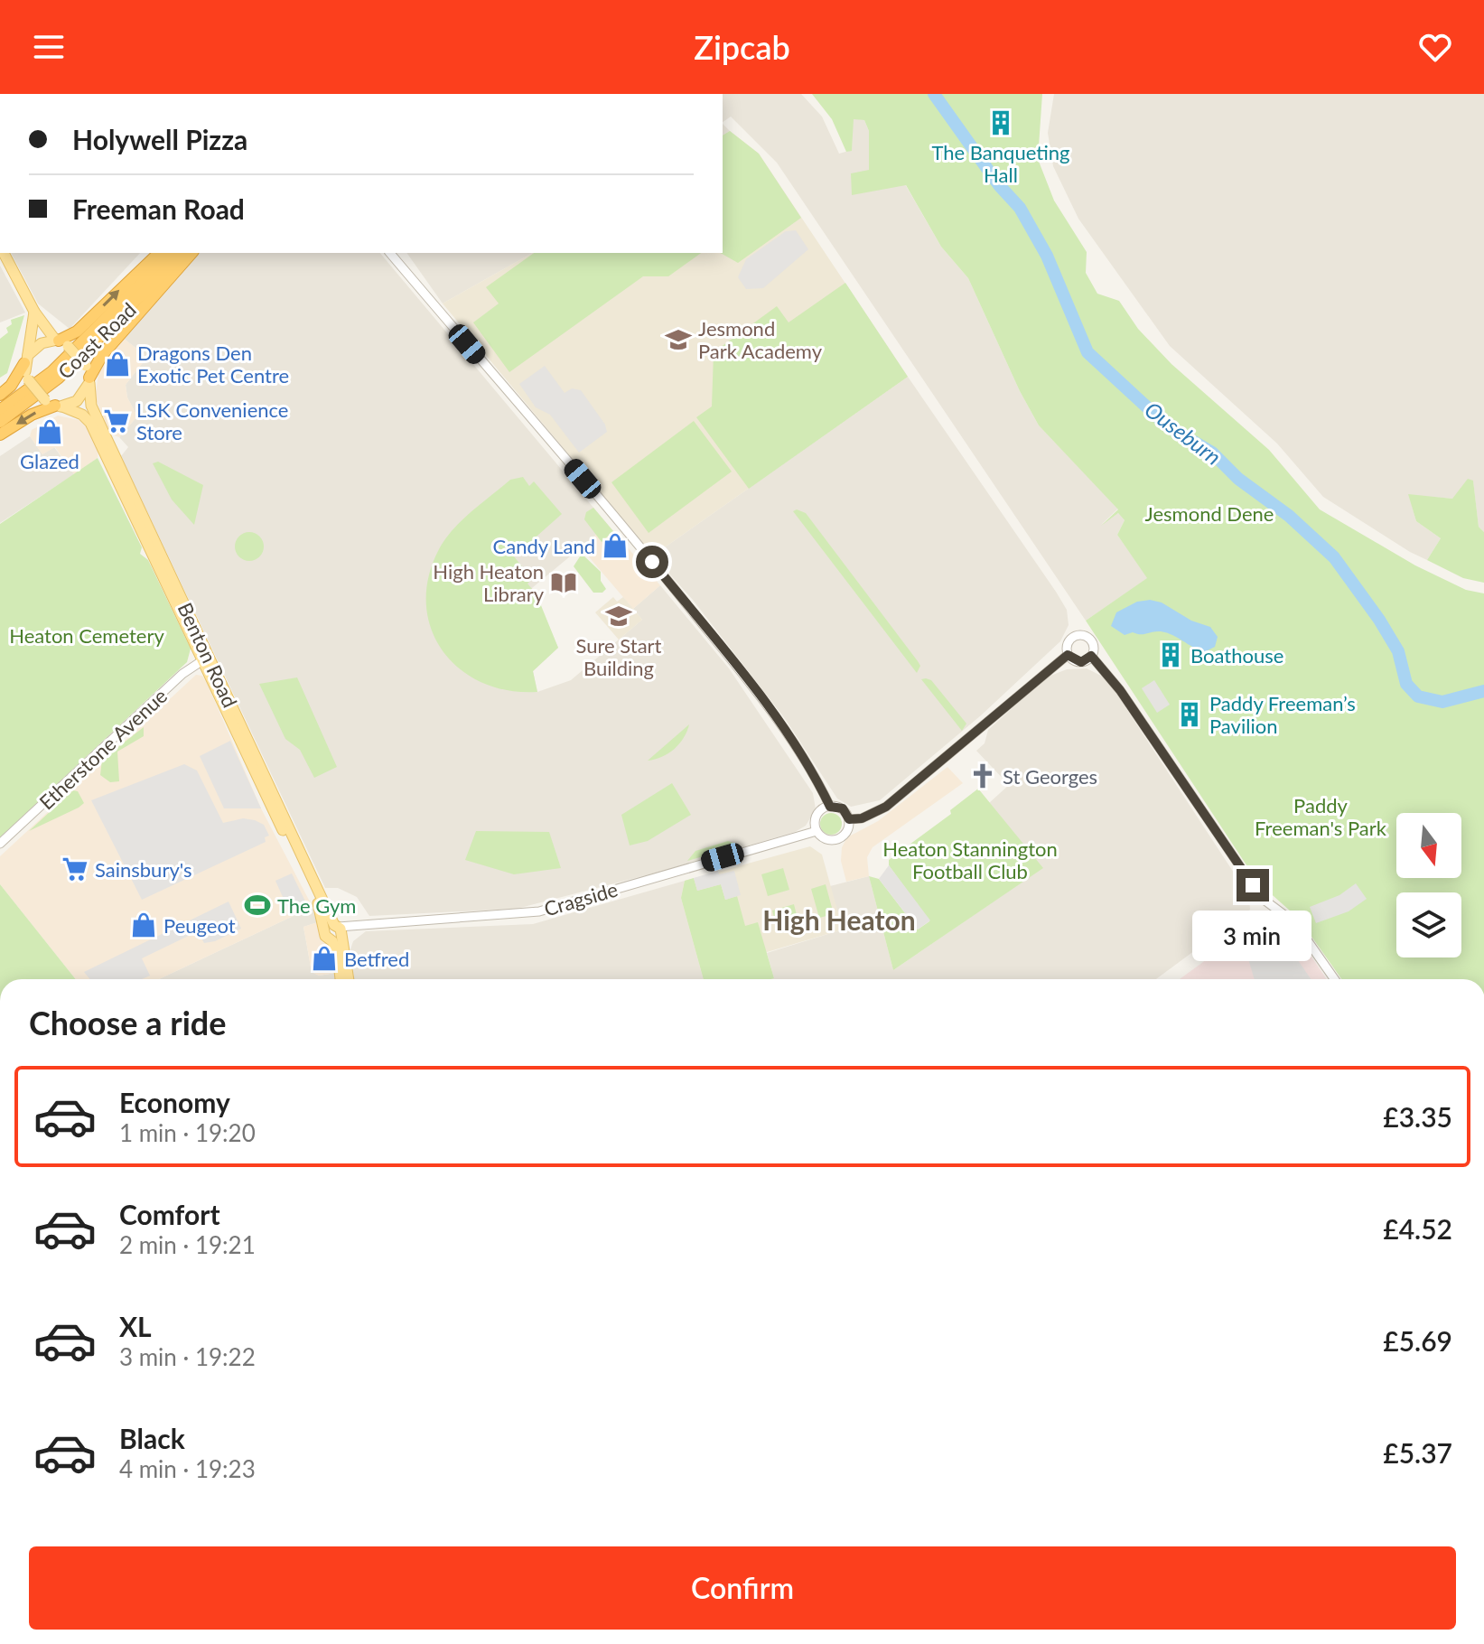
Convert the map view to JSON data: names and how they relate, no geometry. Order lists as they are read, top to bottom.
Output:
{
  "streets": {
    "highway": ["Coast Road"],
    "main road": ["Benton Road"],
    "street": ["Etherstone Avenue", "Cragside"]
  },
  "crossings": [
    ["Benton Road", "Etherstone Avenue"],
    ["Benton Road", "Cragside"]
  ],
  "districts": ["High Heaton"],
  "water": ["Ouseburn"],
  "parks": [
    "Jesmond Dene",
    "Heaton Cemetery",
    "Paddy Freeman's Park",
    "Heaton Stannington Football Club"
  ],
  "places": {
    "building": ["The Banqueting Hall", "Boathouse", "Paddy Freeman’s Pavilion"],
    "school or university": ["Jesmond Park Academy", "Sure Start Building"],
    "shop": [
      "Dragons Den Exotic Pet Centre",
      "Glazed",
      "Candy Land",
      "Peugeot",
      "Betfred"
    ],
    "supermarket": ["LSK Convenience Store", "Sainsbury's"],
    "library": ["High Heaton Library"],
    "church": ["St Georges"],
    "sports": ["The Gym"]
  },
  "north": "bottom",
  "page": {
    "header": "Zipcab",
    "banner": ["Holywell Pizza", "Freeman Road"],
    "bubble": "3 min",
    "heading": "Choose a ride",
    "list": [
      {
        "name": "Economy",
        "note": "1 min · 19:20",
        "value": "£3.35"
      },
      {
        "name": "Comfort",
        "note": "2 min · 19:21",
        "value": "£4.52"
      },
      {
        "name": "XL",
        "note": "3 min · 19:22",
        "value": "£5.69"
      },
      {
        "name": "Black",
        "note": "4 min · 19:23",
        "value": "£5.37"
      }
    ],
    "buttons": "Confirm"
  }
}
